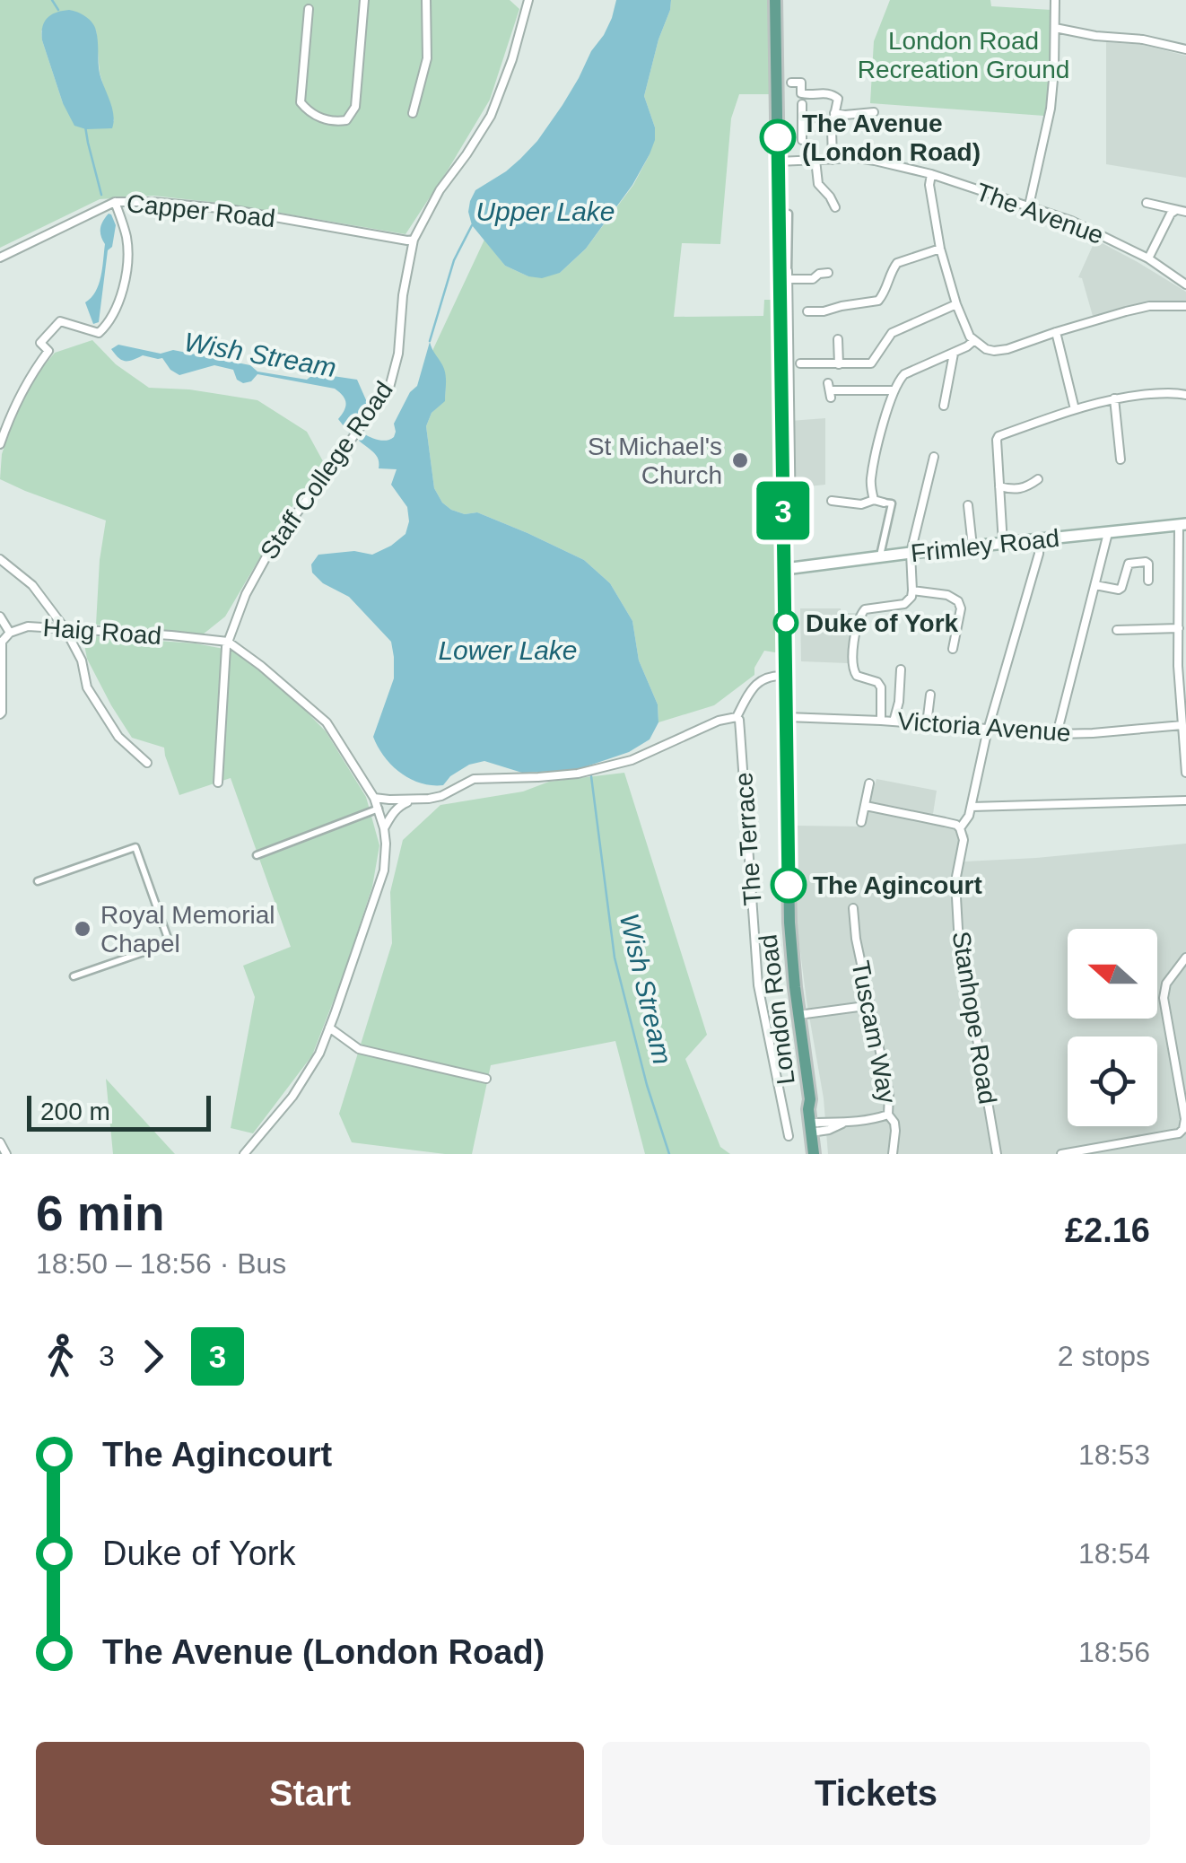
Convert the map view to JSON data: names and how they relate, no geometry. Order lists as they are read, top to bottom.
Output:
{
  "streets": {
    "main road": ["Frimley Road", "London Road"],
    "street": [
      "Capper Road",
      "The Avenue",
      "Staff College Road",
      "Haig Road",
      "Victoria Avenue",
      "The Terrace",
      "Stanhope Road",
      "Tuscam Way"
    ]
  },
  "crossings": [
    ["Capper Road", "Staff College Road"],
    ["The Avenue", "London Road"],
    ["Staff College Road", "Haig Road"],
    ["Frimley Road", "London Road"],
    ["Victoria Avenue", "London Road"]
  ],
  "water": ["Upper Lake", "Wish Stream", "Lower Lake"],
  "parks": ["London Road Recreation Ground"],
  "places": [
    "The Avenue (London Road)",
    "St Michael's Church",
    "Duke of York",
    "The Agincourt",
    "Royal Memorial Chapel"
  ],
  "lines": ["bus line 3"],
  "scale_bar": "200 m",
  "north": "left",
  "page": {
    "on_map": "3",
    "scale": "200 m",
    "heading": ["6 min", "18:50 – 18:56 · Bus", "£2.16"],
    "legs": ["3", "3", "2 stops"],
    "list": [
      {
        "name": "The Agincourt",
        "value": "18:53"
      },
      {
        "name": "Duke of York",
        "value": "18:54"
      },
      {
        "name": "The Avenue (London Road)",
        "value": "18:56"
      }
    ],
    "buttons": ["Start", "Tickets"]
  }
}
